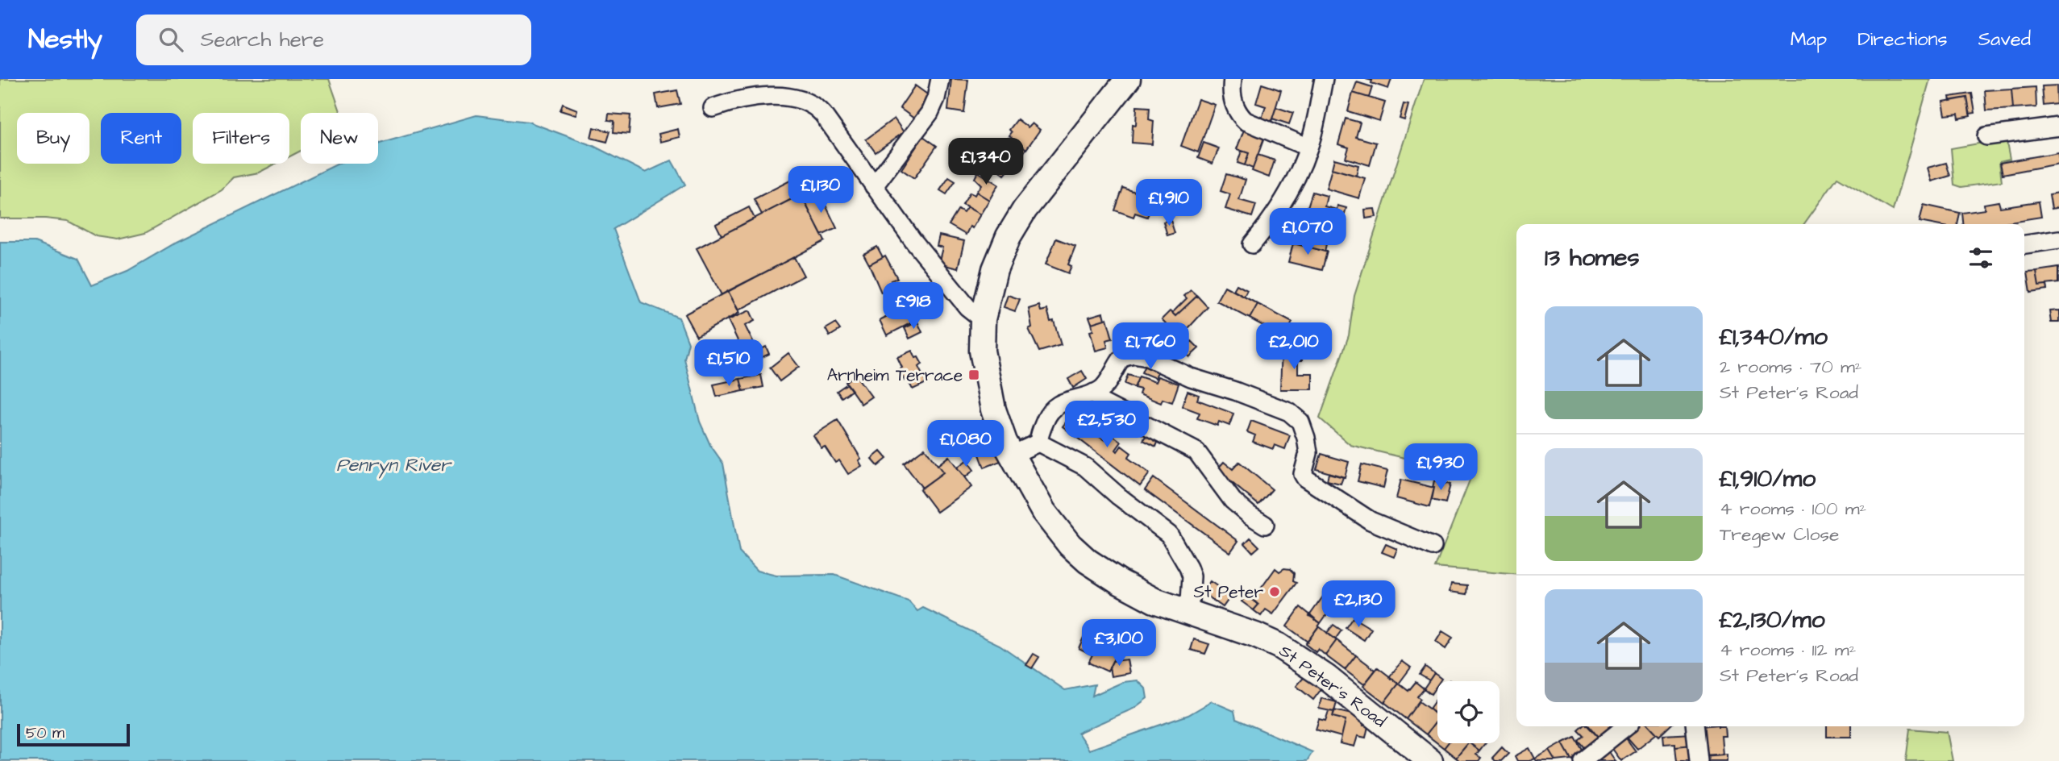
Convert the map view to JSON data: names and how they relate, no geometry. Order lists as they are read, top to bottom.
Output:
{
  "streets": {
    "street": ["St Peter's Road"]
  },
  "water": ["Penryn River"],
  "places": {
    "transit": ["Arnheim Terrace"],
    "other": ["St Peter"]
  },
  "scale_bar": "50 m",
  "page": {
    "header": "Nestly",
    "search": "Search here",
    "nav": ["Map", "Directions", "Saved"],
    "chip": [
      "Buy",
      "Rent",
      "Filters",
      "New"
    ],
    "price": [
      "£1,340",
      "£1,130",
      "£1,910",
      "£1,070",
      "£918",
      "£1,760",
      "£2,010",
      "£1,510",
      "£2,530",
      "£1,080",
      "£1,930",
      "£2,130",
      "£3,100"
    ],
    "heading": "13 homes",
    "list": [
      {
        "name": "£1,340/mo",
        "note": "2 rooms · 70 m² · St Peter's Road"
      },
      {
        "name": "£1,910/mo",
        "note": "4 rooms · 100 m² · Tregew Close"
      },
      {
        "name": "£2,130/mo",
        "note": "4 rooms · 112 m² · St Peter's Road"
      }
    ],
    "scale": "50 m"
  }
}
